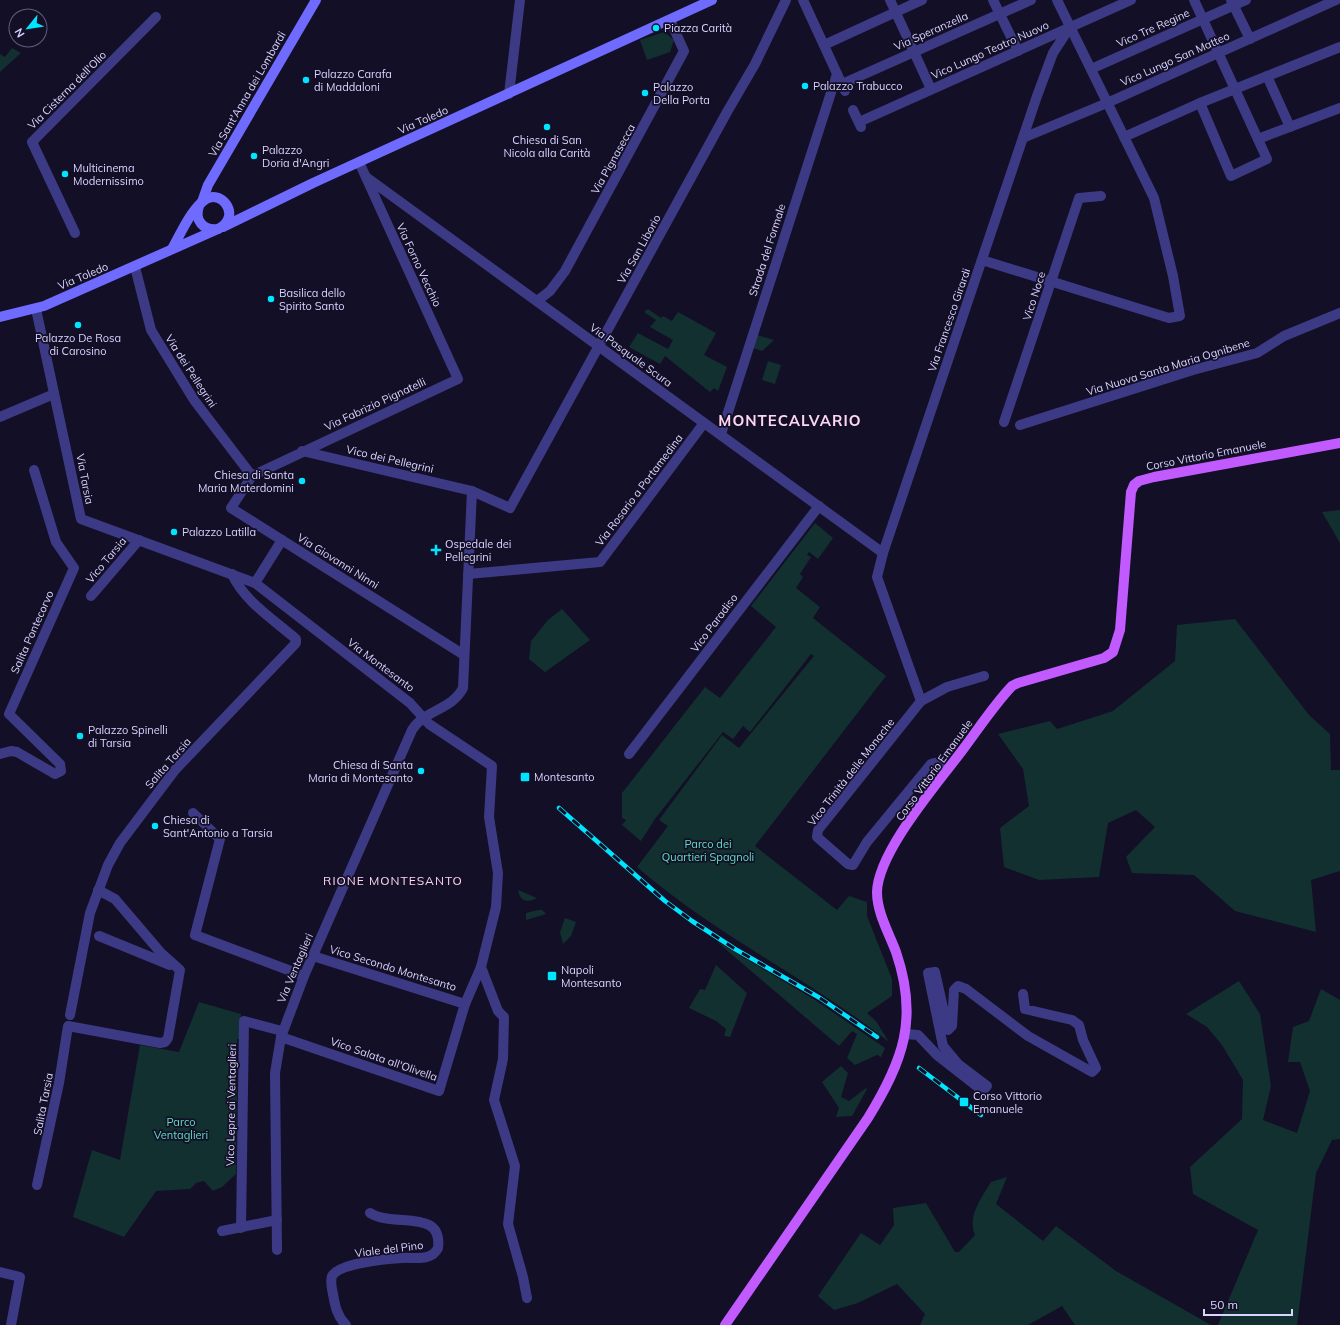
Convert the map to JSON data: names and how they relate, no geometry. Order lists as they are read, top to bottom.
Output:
{
  "streets": {
    "main road": ["Via Sant'Anna dei Lombardi", "Via Toledo", "Corso Vittorio Emanuele"],
    "street": [
      "Vico Tre Regine",
      "Via Speranzella",
      "Vico Lungo Teatro Nuovo",
      "Vico Lungo San Matteo",
      "Via Cisterna dell'Olio",
      "Via Pignasecca",
      "Via San Liborio",
      "Strada del Formale",
      "Via Forno Vecchio",
      "Vico Noce",
      "Via Francesco Girardi",
      "Via Pasquale Scura",
      "Via Nuova Santa Maria Ognibene",
      "Via dei Pellegrini",
      "Via Fabrizio Pignatelli",
      "Vico dei Pellegrini",
      "Via Tarsia",
      "Via Rosario a Portamedina",
      "Vico Tarsia",
      "Via Giovanni Ninni",
      "Vico Paradiso",
      "Salita Pontecorvo",
      "Via Montesanto",
      "Salita Tarsia",
      "Vico Trinità delle Monache",
      "Via Ventaglieri",
      "Vico Secondo Montesanto",
      "Vico Salata all'Olivella",
      "Vico Lepre ai Ventaglieri",
      "Viale del Pino"
    ]
  },
  "crossings": [
    ["Via Speranzella", "Strada del Formale"],
    ["Vico Lungo Teatro Nuovo", "Via Francesco Girardi"],
    ["Vico Lungo San Matteo", "Via Francesco Girardi"],
    ["Via Sant'Anna dei Lombardi", "Via Toledo"],
    ["Via Toledo", "Via Pignasecca"],
    ["Via Toledo", "Via Forno Vecchio"],
    ["Via Toledo", "Via dei Pellegrini"],
    ["Via Toledo", "Via Tarsia"],
    ["Via Pignasecca", "Via Pasquale Scura"],
    ["Via San Liborio", "Via Pasquale Scura"],
    ["Via San Liborio", "Vico dei Pellegrini"],
    ["Strada del Formale", "Via Pasquale Scura"],
    ["Via Forno Vecchio", "Via Pasquale Scura"],
    ["Via Forno Vecchio", "Via Fabrizio Pignatelli"],
    ["Via Francesco Girardi", "Via Pasquale Scura"],
    ["Via Francesco Girardi", "Vico Trinità delle Monache"],
    ["Via Pasquale Scura", "Via Rosario a Portamedina"],
    ["Via Pasquale Scura", "Vico Paradiso"],
    ["Via dei Pellegrini", "Via Fabrizio Pignatelli"],
    ["Via dei Pellegrini", "Via Giovanni Ninni"],
    ["Via Fabrizio Pignatelli", "Vico dei Pellegrini"],
    ["Via Fabrizio Pignatelli", "Via Giovanni Ninni"],
    ["Corso Vittorio Emanuele", "Vico Trinità delle Monache"],
    ["Via Tarsia", "Vico Tarsia"],
    ["Via Tarsia", "Via Montesanto"],
    ["Via Tarsia", "Salita Tarsia"],
    ["Via Montesanto", "Via Ventaglieri"],
    ["Via Ventaglieri", "Vico Secondo Montesanto"],
    ["Via Ventaglieri", "Vico Salata all'Olivella"],
    ["Via Ventaglieri", "Vico Lepre ai Ventaglieri"],
    ["Vico Secondo Montesanto", "Vico Salata all'Olivella"],
    ["Vico Salata all'Olivella", "Vico Lepre ai Ventaglieri"]
  ],
  "districts": ["MONTECALVARIO", "RIONE MONTESANTO"],
  "parks": ["Parco dei Quartieri Spagnoli", "Parco Ventaglieri"],
  "places": {
    "other": [
      "Piazza Carità",
      "Palazzo Carafa di Maddaloni",
      "Palazzo Trabucco",
      "Palazzo Della Porta",
      "Chiesa di San Nicola alla Carità",
      "Palazzo Doria d'Angri",
      "Multicinema Modernissimo",
      "Basilica dello Spirito Santo",
      "Palazzo De Rosa di Carosino",
      "Chiesa di Santa Maria Materdomini",
      "Palazzo Latilla",
      "Palazzo Spinelli di Tarsia",
      "Chiesa di Santa Maria di Montesanto",
      "Chiesa di Sant'Antonio a Tarsia"
    ],
    "health": ["Ospedale dei Pellegrini"],
    "transit": ["Montesanto", "Napoli Montesanto", "Corso Vittorio Emanuele"]
  },
  "scale_bar": "50 m",
  "north": "bottom left"
}
